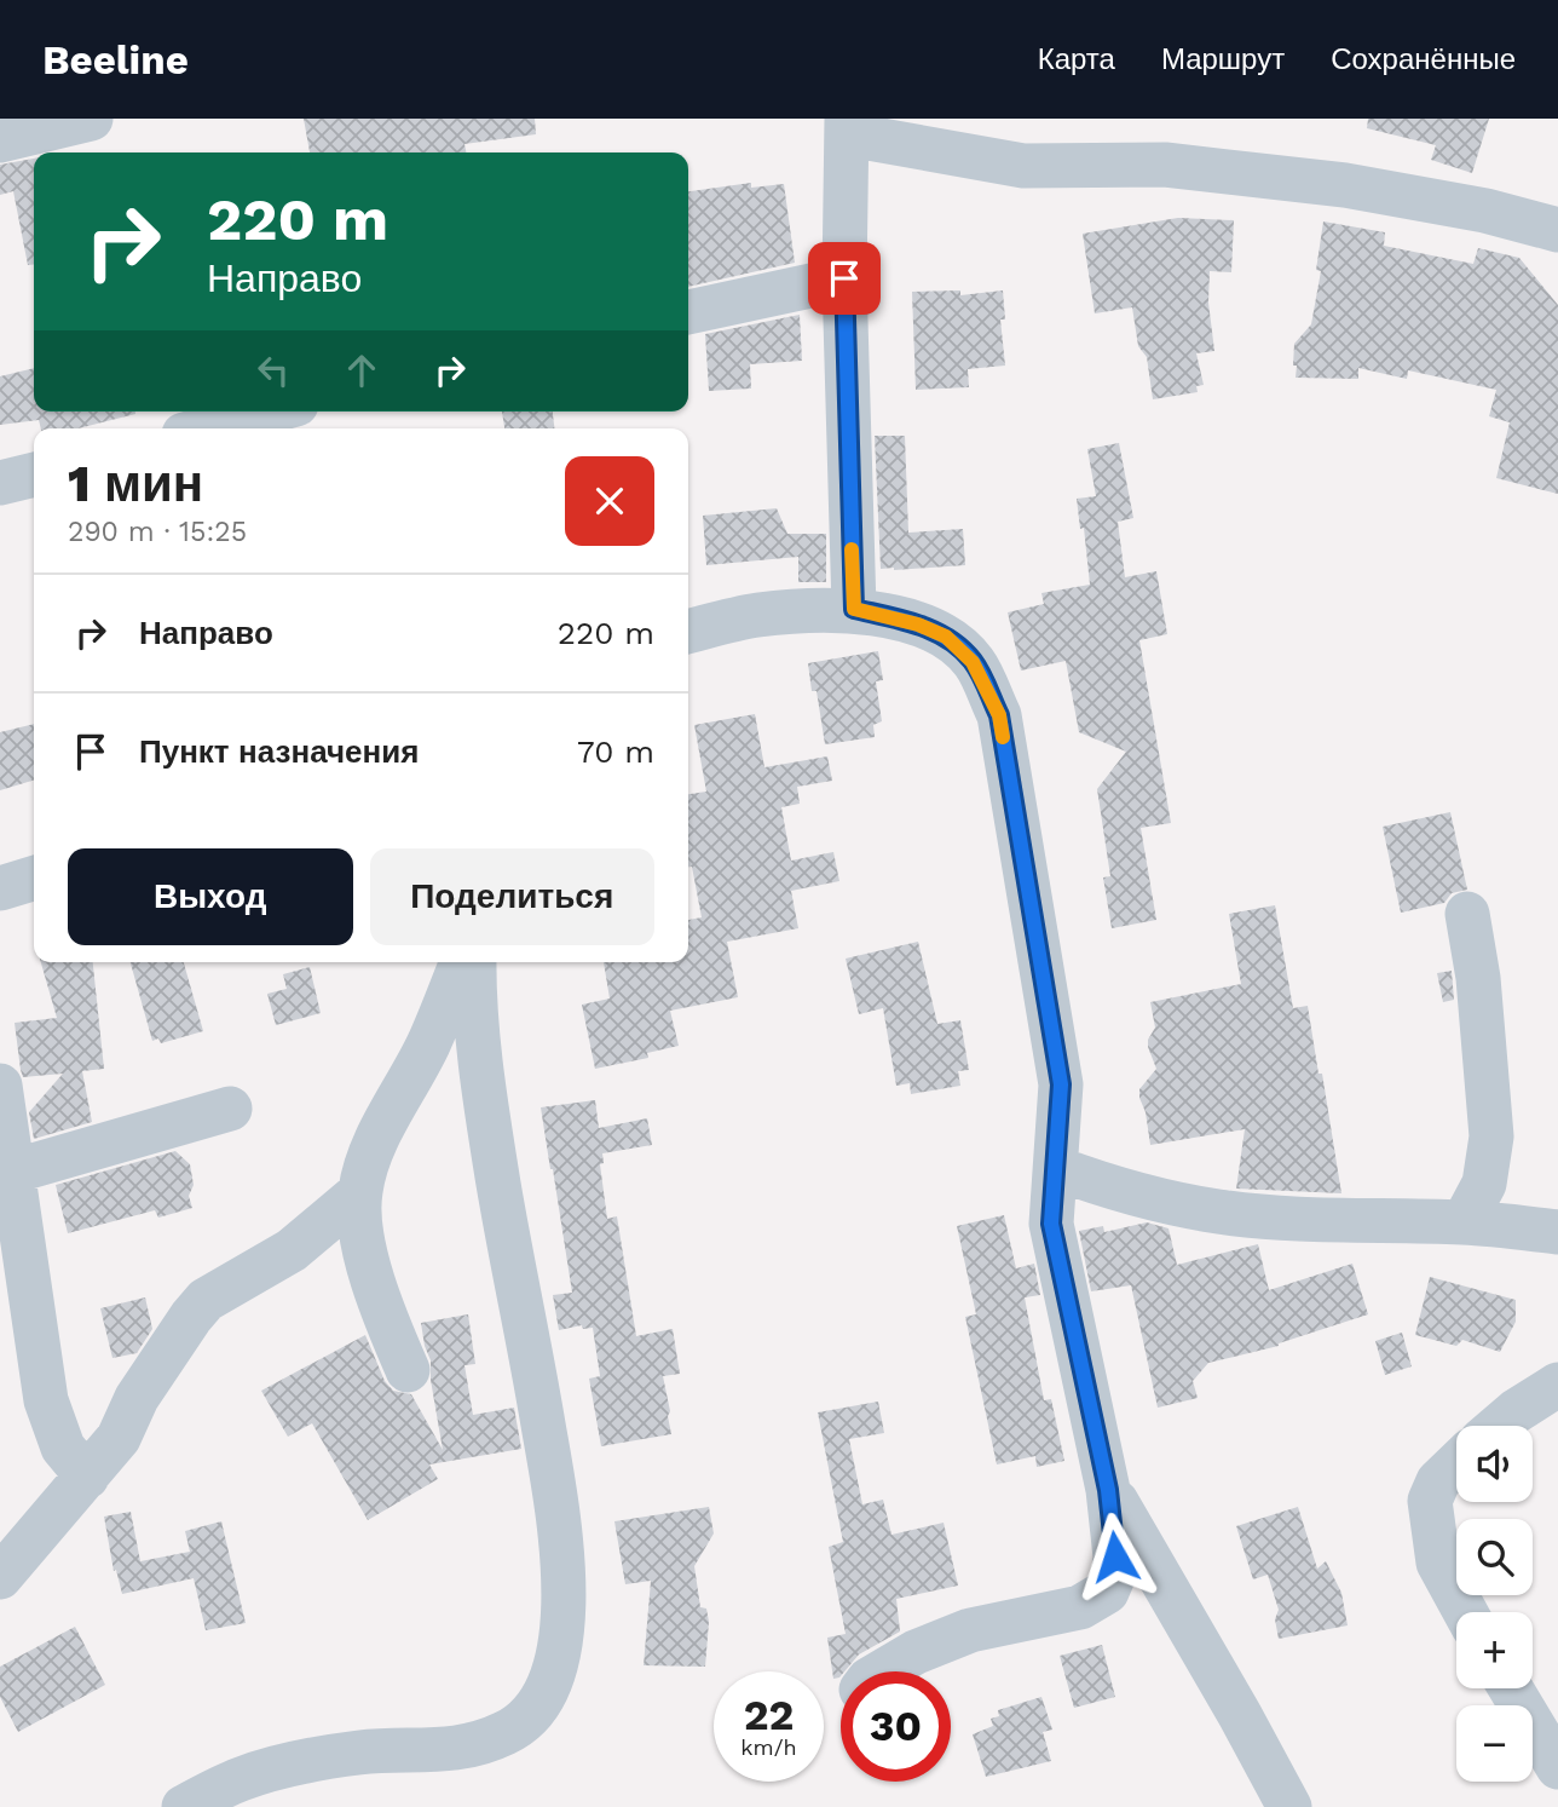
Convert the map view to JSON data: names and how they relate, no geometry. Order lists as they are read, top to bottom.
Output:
{
  "page": {
    "header": "Beeline",
    "nav": ["Карта", "Маршрут", "Сохранённые"],
    "turn": ["220 m", "Направо"],
    "heading": ["1 мин", "290 m · 15:25"],
    "list": [
      {
        "name": "Направо",
        "value": "220 m"
      },
      {
        "name": "Пункт назначения",
        "value": "70 m"
      }
    ],
    "buttons": ["Выход", "Поделиться"],
    "map_buttons": ["+", "−"],
    "speed": "22 km/h",
    "limit": "30"
  }
}
